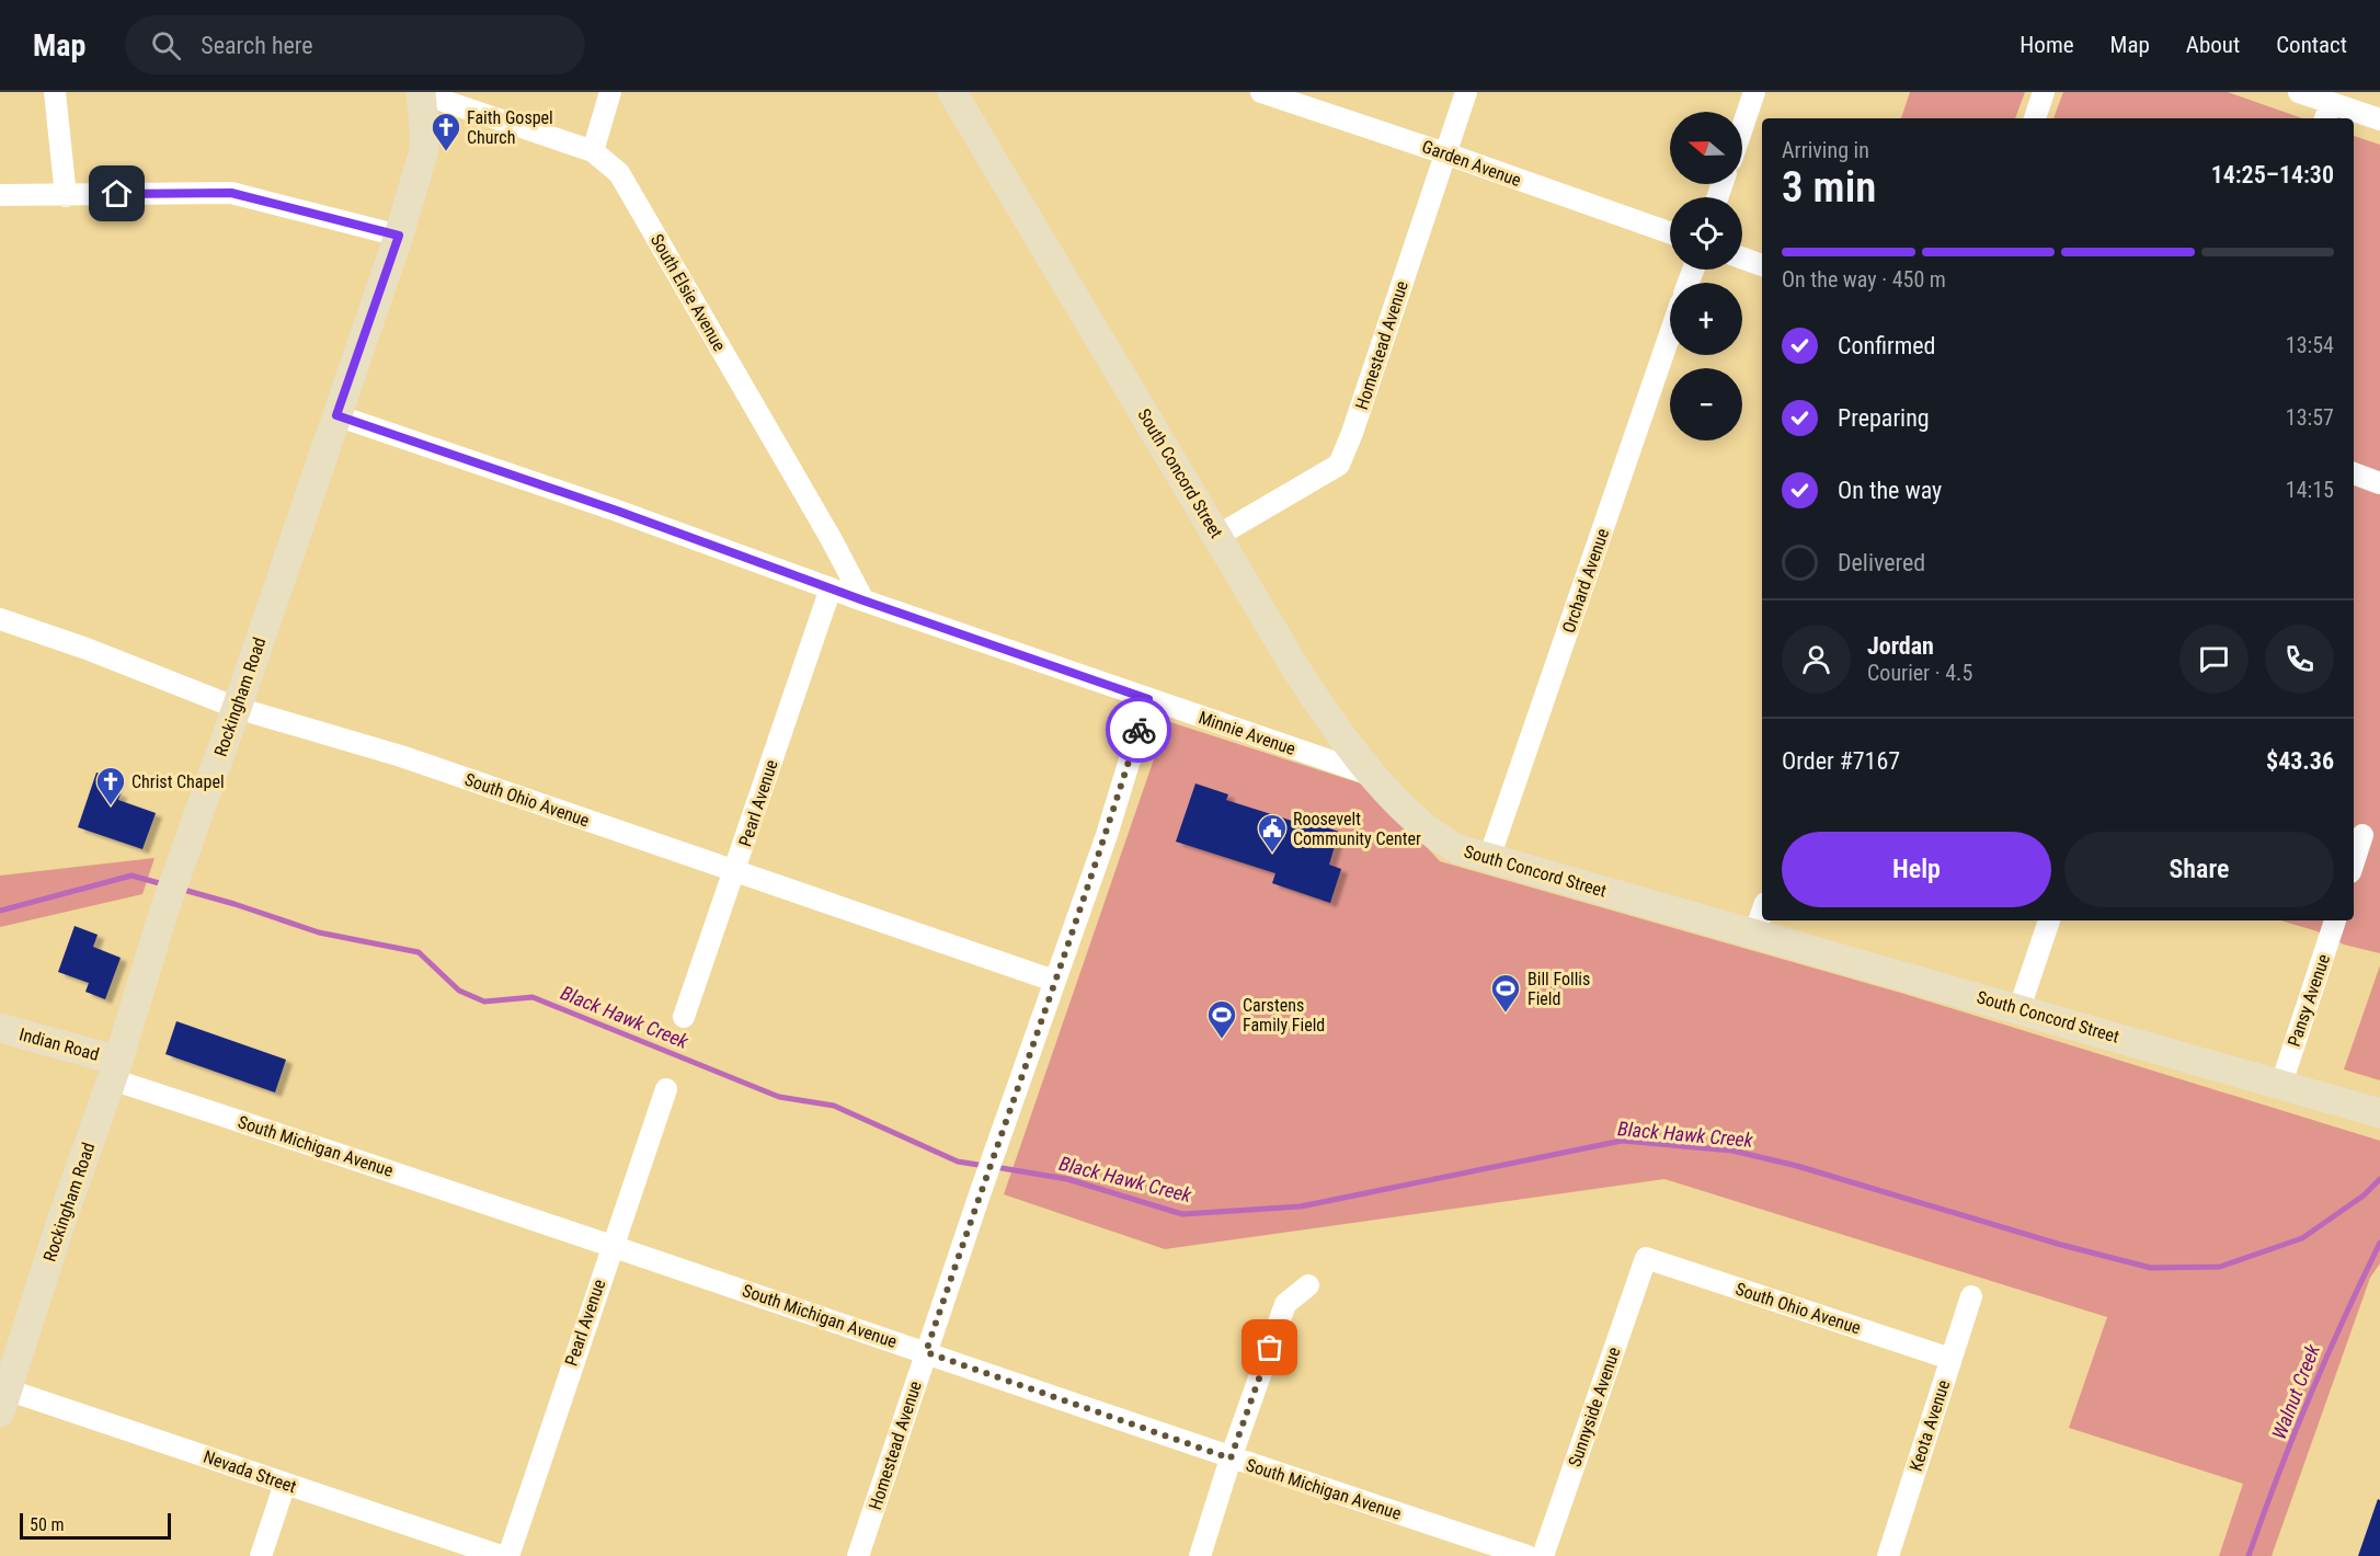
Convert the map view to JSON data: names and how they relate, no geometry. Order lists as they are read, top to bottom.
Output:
{
  "streets": {
    "street": [
      "Garden Avenue",
      "South Elsie Avenue",
      "Homestead Avenue",
      "South Concord Street",
      "Orchard Avenue",
      "Rockingham Road",
      "Minnie Avenue",
      "South Ohio Avenue",
      "Pearl Avenue",
      "Pansy Avenue",
      "Indian Road",
      "South Michigan Avenue",
      "Sunnyside Avenue",
      "Keota Avenue",
      "Nevada Street"
    ]
  },
  "crossings": [
    ["Garden Avenue", "Homestead Avenue"],
    ["South Elsie Avenue", "Rockingham Road"],
    ["South Elsie Avenue", "Minnie Avenue"],
    ["Homestead Avenue", "South Concord Street"],
    ["Homestead Avenue", "Minnie Avenue"],
    ["Homestead Avenue", "South Ohio Avenue"],
    ["Homestead Avenue", "South Michigan Avenue"],
    ["South Concord Street", "Orchard Avenue"],
    ["South Concord Street", "Minnie Avenue"],
    ["South Concord Street", "Pansy Avenue"],
    ["Rockingham Road", "Minnie Avenue"],
    ["Rockingham Road", "South Ohio Avenue"],
    ["Rockingham Road", "Indian Road"],
    ["Rockingham Road", "South Michigan Avenue"],
    ["Rockingham Road", "Nevada Street"],
    ["Minnie Avenue", "Pearl Avenue"],
    ["South Ohio Avenue", "Pearl Avenue"],
    ["South Ohio Avenue", "Sunnyside Avenue"],
    ["South Ohio Avenue", "Keota Avenue"],
    ["Pearl Avenue", "South Michigan Avenue"],
    ["Indian Road", "South Michigan Avenue"]
  ],
  "water": ["Black Hawk Creek", "Walnut Creek"],
  "places": {
    "church": ["Faith Gospel Church", "Christ Chapel"],
    "public building": ["Roosevelt Community Center"],
    "sports": ["Bill Follis Field", "Carstens Family Field"]
  },
  "scale_bar": "50 m",
  "north": "left",
  "page": {
    "header": "Map",
    "search": "Search here",
    "nav": [
      "Home",
      "Map",
      "About",
      "Contact"
    ],
    "map_buttons": ["+", "−"],
    "heading": ["3 min", "Arriving in", "14:25–14:30"],
    "panel": [
      "Jordan",
      "Courier · 4.5",
      "Order #7167",
      "$43.36"
    ],
    "bar": "On the way · 450 m",
    "list": [
      ["Confirmed", "13:54"],
      ["Preparing", "13:57"],
      ["On the way", "14:15"],
      "Delivered"
    ],
    "buttons": ["Help", "Share"],
    "scale": "50 m"
  }
}
